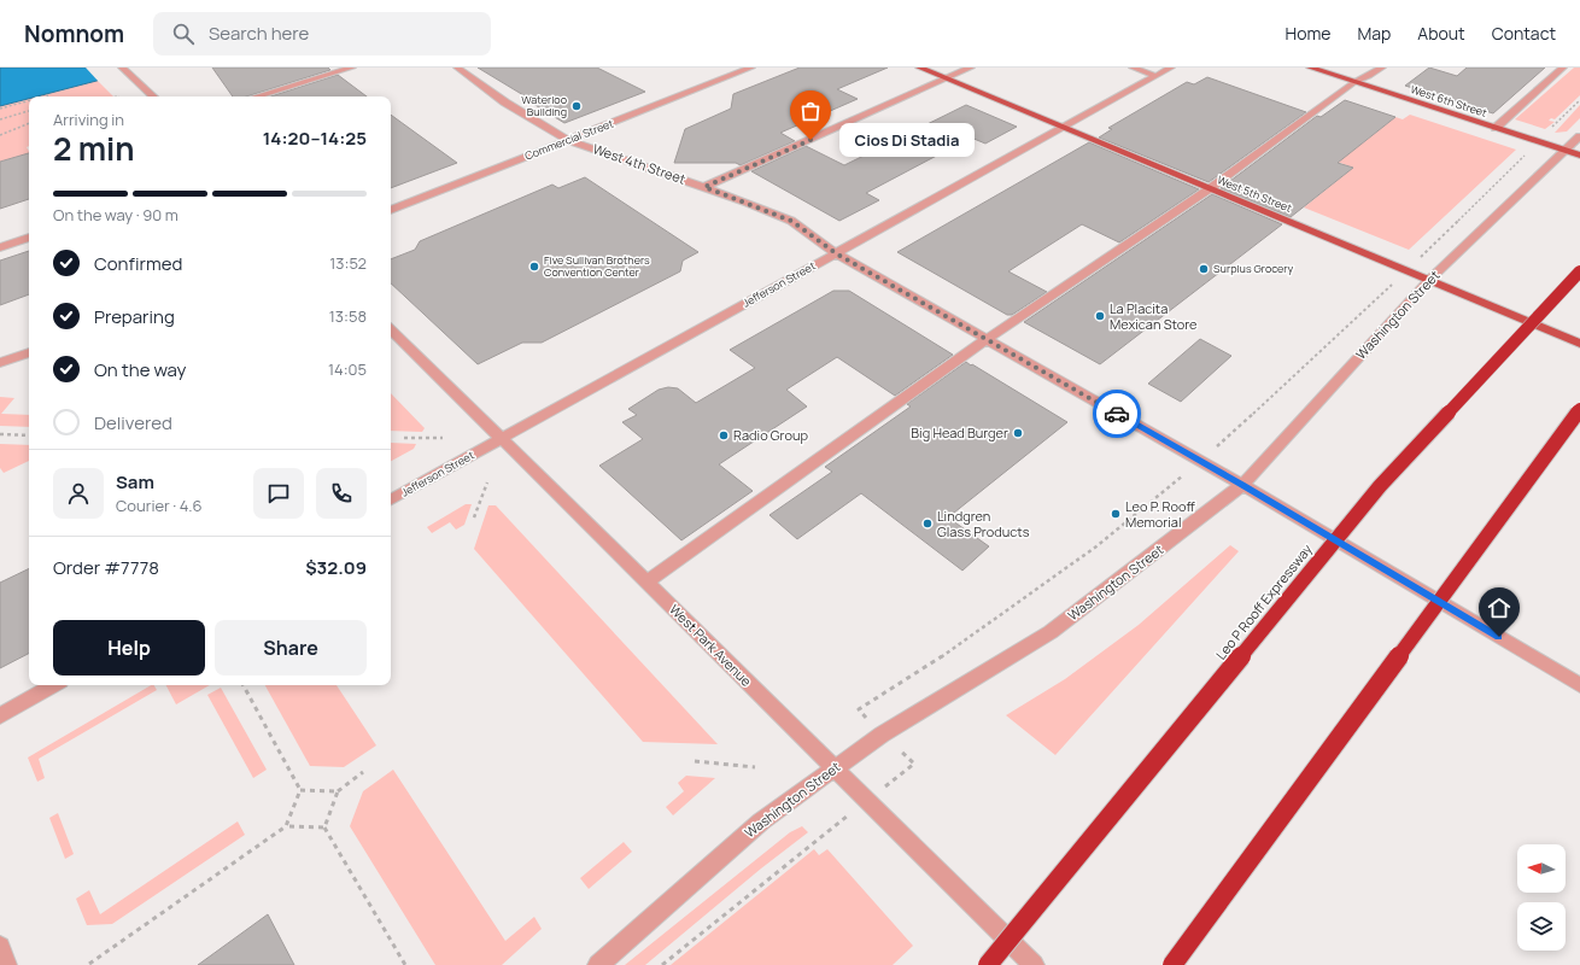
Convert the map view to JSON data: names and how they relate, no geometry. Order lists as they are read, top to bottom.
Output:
{
  "streets": {
    "highway": ["Leo P Rooff Expressway"],
    "main road": ["West 6th Street", "West 5th Street"],
    "street": [
      "Commercial Street",
      "West 4th Street",
      "Jefferson Street",
      "Washington Street",
      "West Park Avenue"
    ]
  },
  "crossings": [
    ["West 6th Street", "Washington Street"],
    ["Commercial Street", "West 4th Street"],
    ["West 4th Street", "Jefferson Street"],
    ["West 4th Street", "Washington Street"],
    ["West 5th Street", "Jefferson Street"],
    ["West 5th Street", "Washington Street"],
    ["Jefferson Street", "West Park Avenue"],
    ["Washington Street", "West Park Avenue"]
  ],
  "places": [
    "Waterloo Building",
    "Cios Di Stadia",
    "Five Sullivan Brothers Convention Center",
    "Surplus Grocery",
    "La Placita Mexican Store",
    "Big Head Burger",
    "Radio Group",
    "Leo P. Rooff Memorial",
    "Lindgren Glass Products"
  ],
  "north": "left",
  "page": {
    "header": "Nomnom",
    "search": "Search here",
    "nav": [
      "Home",
      "Map",
      "About",
      "Contact"
    ],
    "heading": ["2 min", "Arriving in", "14:20–14:25"],
    "panel": [
      "Sam",
      "Courier · 4.6",
      "Order #7778",
      "$32.09"
    ],
    "bubble": "Cios Di Stadia",
    "bar": "On the way · 90 m",
    "list": [
      ["Confirmed", "13:52"],
      ["Preparing", "13:58"],
      ["On the way", "14:05"],
      "Delivered"
    ],
    "buttons": ["Help", "Share"]
  }
}
